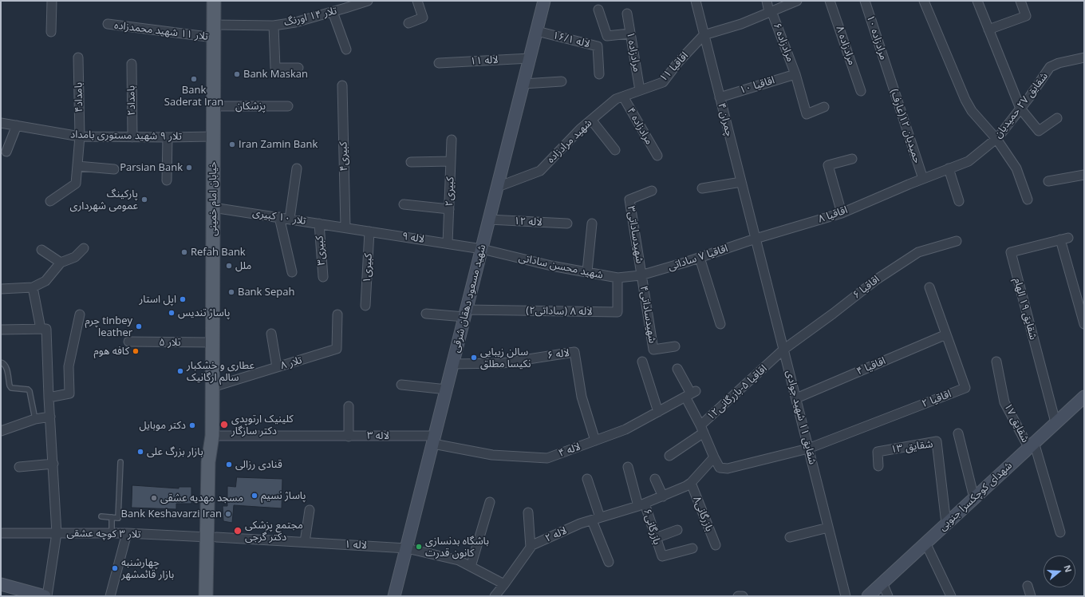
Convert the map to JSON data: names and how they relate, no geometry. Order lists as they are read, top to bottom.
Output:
{
  "streets": {
    "main road": ["خیابان امام خمینی", "شهید مسعود دهقان شرقی", "شهدای کوچکسرا جنوبی"],
    "street": [
      "تلار ۱۴ اورنگ",
      "تلار ۱۱ شهید محمدزاده",
      "مرادزاده ۱۰",
      "لاله ۱۶/۱",
      "مرادزاده ۶",
      "مرادزاده ۸",
      "مرادزاده ۱",
      "لاله ۱۱",
      "اقاقیا ۱۱",
      "اقاقیا ۱۰",
      "بامداد۴",
      "بامداد۲",
      "شقایق ۲۷ حمیدیان",
      "پزشکان",
      "چمران ۴",
      "مرادزاده ۴",
      "حمیدیان ۱۲(عارف)",
      "تلار ۹ شهید مستوری بامداد",
      "شهید مرادزاده",
      "کبیری۴",
      "کبیری۲",
      "اقاقیا ۸",
      "تلار ۱۰ کبیری",
      "لاله ۱۲",
      "شهیدساداتی۳",
      "لاله ۹",
      "کبیری۳",
      "اقاقیا ۷ ساداتی",
      "شهید محسن ساداتی",
      "کبیری۱",
      "اقاقیا ۶",
      "شقایق ۱۹ الهام",
      "لاله ۸ (ساداتی۲)",
      "شهیدساداتی۴",
      "تلار ۵",
      "لاله ۶",
      "تلار ۸",
      "اقاقیا ۴",
      "اقاقیا ۵-بازرگانی۱۲",
      "اقاقیا ۲",
      "شقایق ۱۱ شهید جوادی",
      "شقایق ۱۷",
      "لاله ۳",
      "شقایق ۱۳",
      "لاله ۴",
      "بازرگانی۸",
      "بازرگانی۶",
      "تلار ۳ کوچه عشقی",
      "لاله ۲",
      "لاله ۱"
    ]
  },
  "crossings": [
    ["تلار ۱۴ اورنگ", "تلار ۱۱ شهید محمدزاده"],
    ["تلار ۱۴ اورنگ", "خیابان امام خمینی"],
    ["تلار ۱۱ شهید محمدزاده", "خیابان امام خمینی"],
    ["مرادزاده ۱۰", "حمیدیان ۱۲(عارف)"],
    ["لاله ۱۶/۱", "شهید مسعود دهقان شرقی"],
    ["مرادزاده ۶", "اقاقیا ۱۰"],
    ["مرادزاده ۱", "اقاقیا ۱۱"],
    ["مرادزاده ۱", "شهید مرادزاده"],
    ["لاله ۱۱", "شهید مسعود دهقان شرقی"],
    ["اقاقیا ۱۱", "چمران ۴"],
    ["اقاقیا ۱۱", "شهید مرادزاده"],
    ["اقاقیا ۱۰", "چمران ۴"],
    ["بامداد۴", "تلار ۹ شهید مستوری بامداد"],
    ["بامداد۲", "تلار ۹ شهید مستوری بامداد"],
    ["شقایق ۲۷ حمیدیان", "حمیدیان ۱۲(عارف)"],
    ["شقایق ۲۷ حمیدیان", "اقاقیا ۸"],
    ["پزشکان", "خیابان امام خمینی"],
    ["چمران ۴", "اقاقیا ۸"],
    ["چمران ۴", "اقاقیا ۷ ساداتی"],
    ["چمران ۴", "شقایق ۱۱ شهید جوادی"],
    ["مرادزاده ۴", "شهید مرادزاده"],
    ["تلار ۹ شهید مستوری بامداد", "خیابان امام خمینی"],
    ["شهید مرادزاده", "شهید مسعود دهقان شرقی"],
    ["کبیری۴", "تلار ۱۰ کبیری"],
    ["کبیری۴", "لاله ۹"],
    ["کبیری۲", "لاله ۹"],
    ["خیابان امام خمینی", "تلار ۱۰ کبیری"],
    ["خیابان امام خمینی", "تلار ۵"],
    ["خیابان امام خمینی", "تلار ۸"],
    ["خیابان امام خمینی", "لاله ۳"],
    ["خیابان امام خمینی", "تلار ۳ کوچه عشقی"],
    ["اقاقیا ۸", "اقاقیا ۷ ساداتی"],
    ["اقاقیا ۸", "شقایق ۱۱ شهید جوادی"],
    ["تلار ۱۰ کبیری", "لاله ۹"],
    ["تلار ۱۰ کبیری", "کبیری۳"],
    ["لاله ۱۲", "شهید مسعود دهقان شرقی"],
    ["شهیدساداتی۳", "اقاقیا ۷ ساداتی"],
    ["شهیدساداتی۳", "شهید محسن ساداتی"],
    ["شهیدساداتی۳", "شهیدساداتی۴"],
    ["لاله ۹", "شهید محسن ساداتی"],
    ["لاله ۹", "کبیری۱"],
    ["لاله ۹", "شهید مسعود دهقان شرقی"],
    ["اقاقیا ۷ ساداتی", "شهید محسن ساداتی"],
    ["اقاقیا ۷ ساداتی", "شهیدساداتی۴"],
    ["اقاقیا ۷ ساداتی", "شقایق ۱۱ شهید جوادی"],
    ["شهید محسن ساداتی", "شهید مسعود دهقان شرقی"],
    ["شهید محسن ساداتی", "لاله ۸ (ساداتی۲)"],
    ["شهید محسن ساداتی", "شهیدساداتی۴"],
    ["اقاقیا ۶", "اقاقیا ۵-بازرگانی۱۲"],
    ["اقاقیا ۶", "شقایق ۱۱ شهید جوادی"],
    ["شهید مسعود دهقان شرقی", "لاله ۸ (ساداتی۲)"],
    ["شهید مسعود دهقان شرقی", "لاله ۶"],
    ["شهید مسعود دهقان شرقی", "لاله ۳"],
    ["شهید مسعود دهقان شرقی", "لاله ۴"],
    ["شهید مسعود دهقان شرقی", "لاله ۱"],
    ["شقایق ۱۹ الهام", "شهدای کوچکسرا جنوبی"],
    ["لاله ۶", "لاله ۴"],
    ["اقاقیا ۴", "اقاقیا ۲"],
    ["اقاقیا ۴", "شقایق ۱۱ شهید جوادی"],
    ["اقاقیا ۵-بازرگانی۱۲", "شقایق ۱۱ شهید جوادی"],
    ["اقاقیا ۵-بازرگانی۱۲", "لاله ۴"],
    ["اقاقیا ۲", "شقایق ۱۱ شهید جوادی"],
    ["شقایق ۱۷", "شهدای کوچکسرا جنوبی"],
    ["لاله ۳", "لاله ۴"],
    ["شقایق ۱۳", "شهدای کوچکسرا جنوبی"],
    ["بازرگانی۸", "لاله ۲"],
    ["بازرگانی۶", "لاله ۲"],
    ["تلار ۳ کوچه عشقی", "لاله ۱"]
  ],
  "places": [
    "Bank Maskan",
    "Bank Saderat Iran",
    "Iran Zamin Bank",
    "Parsian Bank",
    "پارکینگ عمومی شهرداری",
    "Refah Bank",
    "ملل",
    "Bank Sepah",
    "اپل استار",
    "پاساژ تندیس",
    "چرم tinbey leather",
    "کافه هوم",
    "سالن زیبایی نکیسا مطلق",
    "عطاری و خشکبار سالم ارگانیک",
    "کلینیک ارتوپدی دکتر سازگار",
    "دکتر موبایل",
    "بازار بزرگ علی",
    "قنادی رزالی",
    "پاساژ نسیم",
    "مسجد مهدیه عشقی",
    "Bank Keshavarzi Iran",
    "مجتمع پزشکی دکتر گرجی",
    "باشگاه بدنسازی کانون قدرت",
    "چهارشنبه بازار قائمشهر"
  ],
  "north": "right"
}
